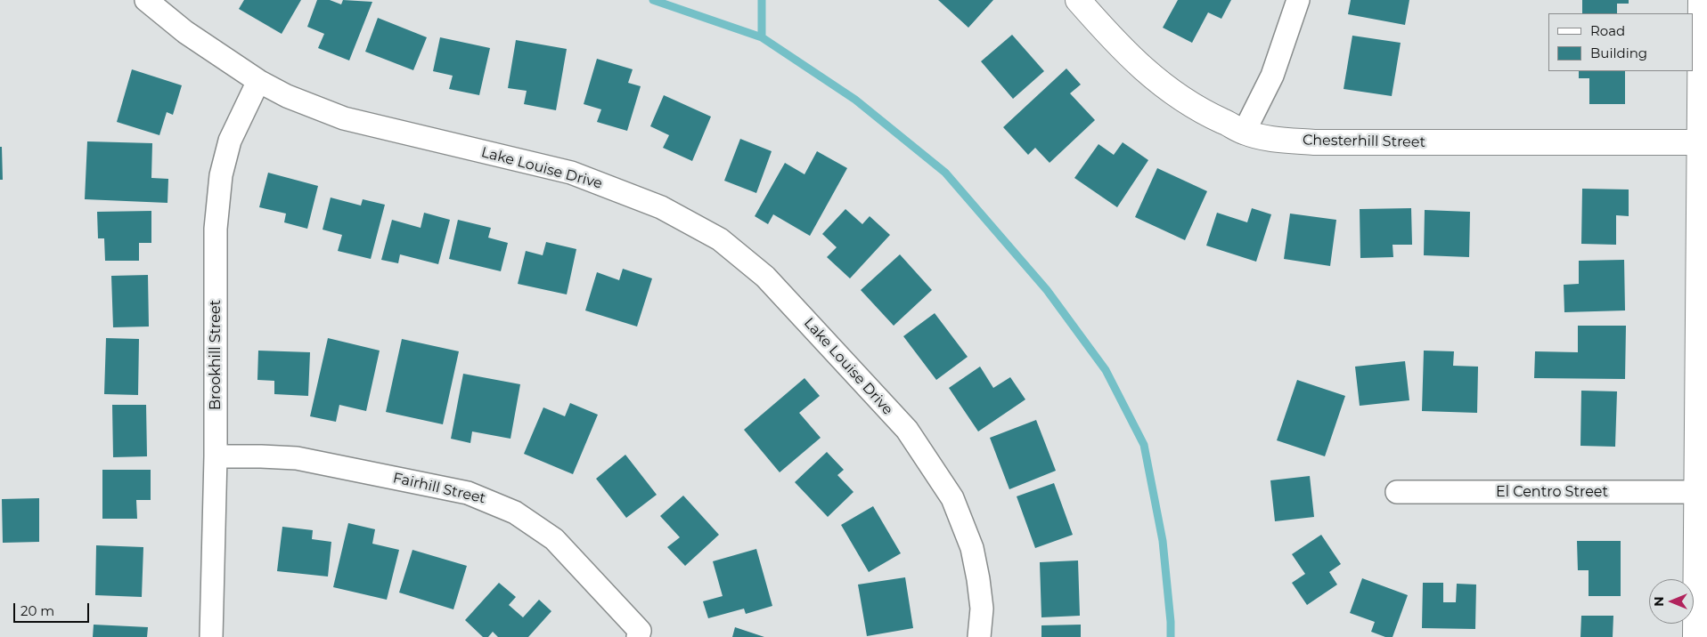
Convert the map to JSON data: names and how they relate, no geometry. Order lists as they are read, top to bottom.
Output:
{
  "streets": {
    "street": [
      "Chesterhill Street",
      "Lake Louise Drive",
      "Brookhill Street",
      "Fairhill Street",
      "El Centro Street"
    ]
  },
  "crossings": [
    ["Lake Louise Drive", "Brookhill Street"],
    ["Brookhill Street", "Fairhill Street"]
  ],
  "legend": ["Road", "Building"],
  "scale_bar": "20 m",
  "north": "left"
}
